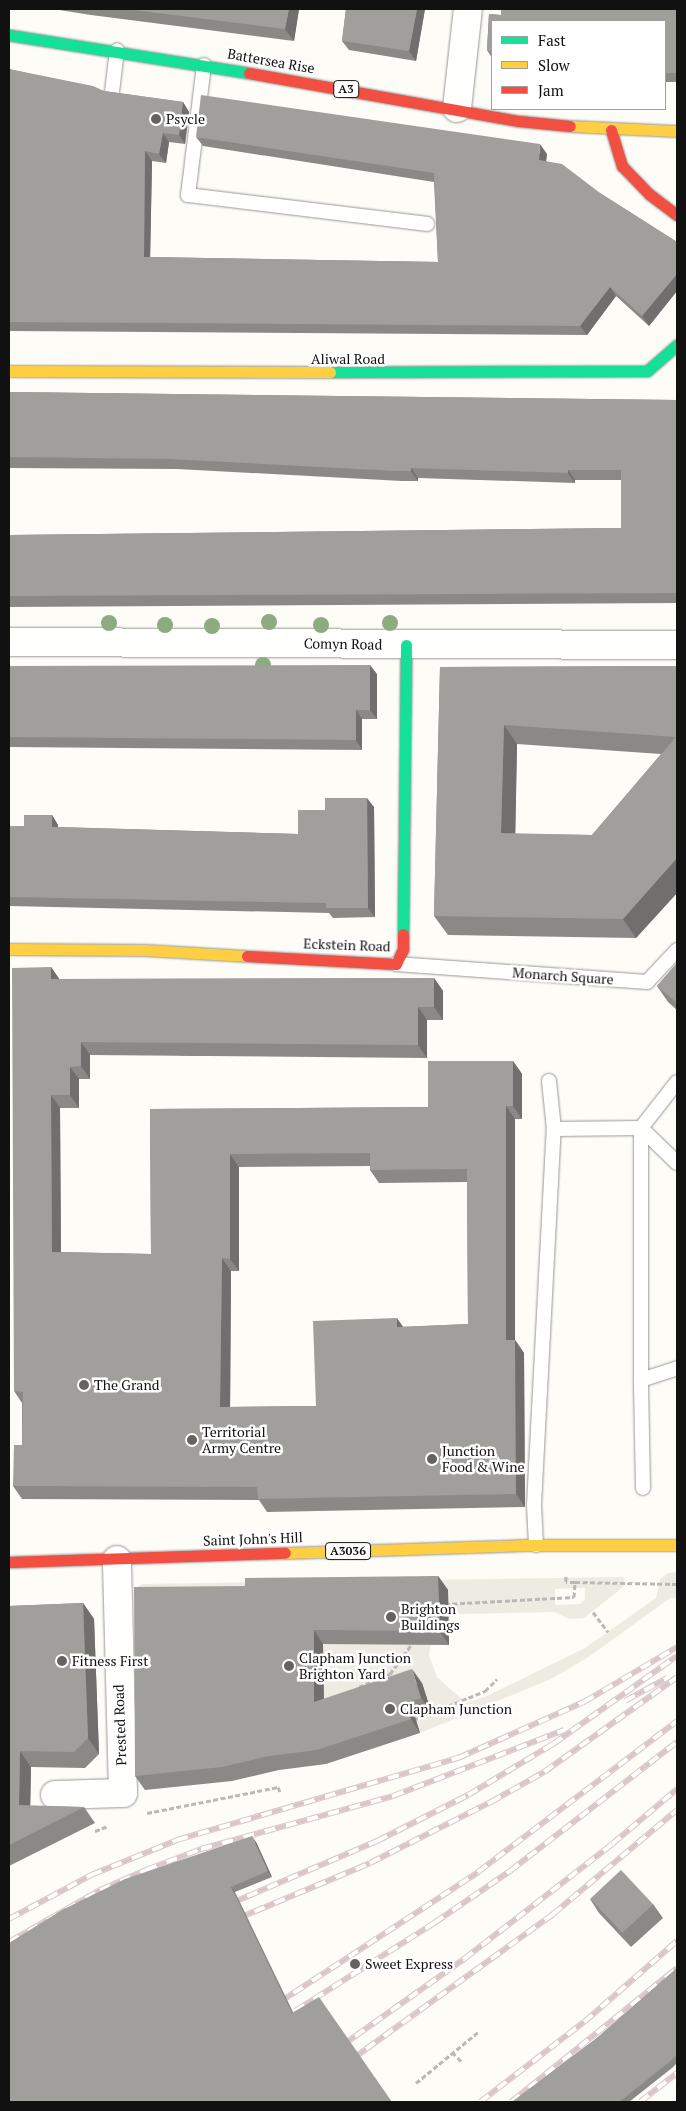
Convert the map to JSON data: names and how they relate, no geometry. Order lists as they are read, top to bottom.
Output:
{
  "streets": {
    "main road": [
      "Battersea Rise",
      "A3",
      "Aliwal Road",
      "Eckstein Road",
      "Saint John's Hill",
      "A3036"
    ],
    "street": ["Comyn Road", "Prested Road"],
    "lane": ["Monarch Square"]
  },
  "crossings": [
    ["Comyn Road", "Eckstein Road"],
    ["Eckstein Road", "Monarch Square"],
    ["Saint John's Hill", "Prested Road"]
  ],
  "places": [
    "Psycle",
    "The Grand",
    "Territorial Army Centre",
    "Junction Food & Wine",
    "Brighton Buildings",
    "Fitness First",
    "Clapham Junction Brighton Yard",
    "Clapham Junction",
    "Sweet Express"
  ],
  "legend": ["Fast", "Slow", "Jam"]
}
